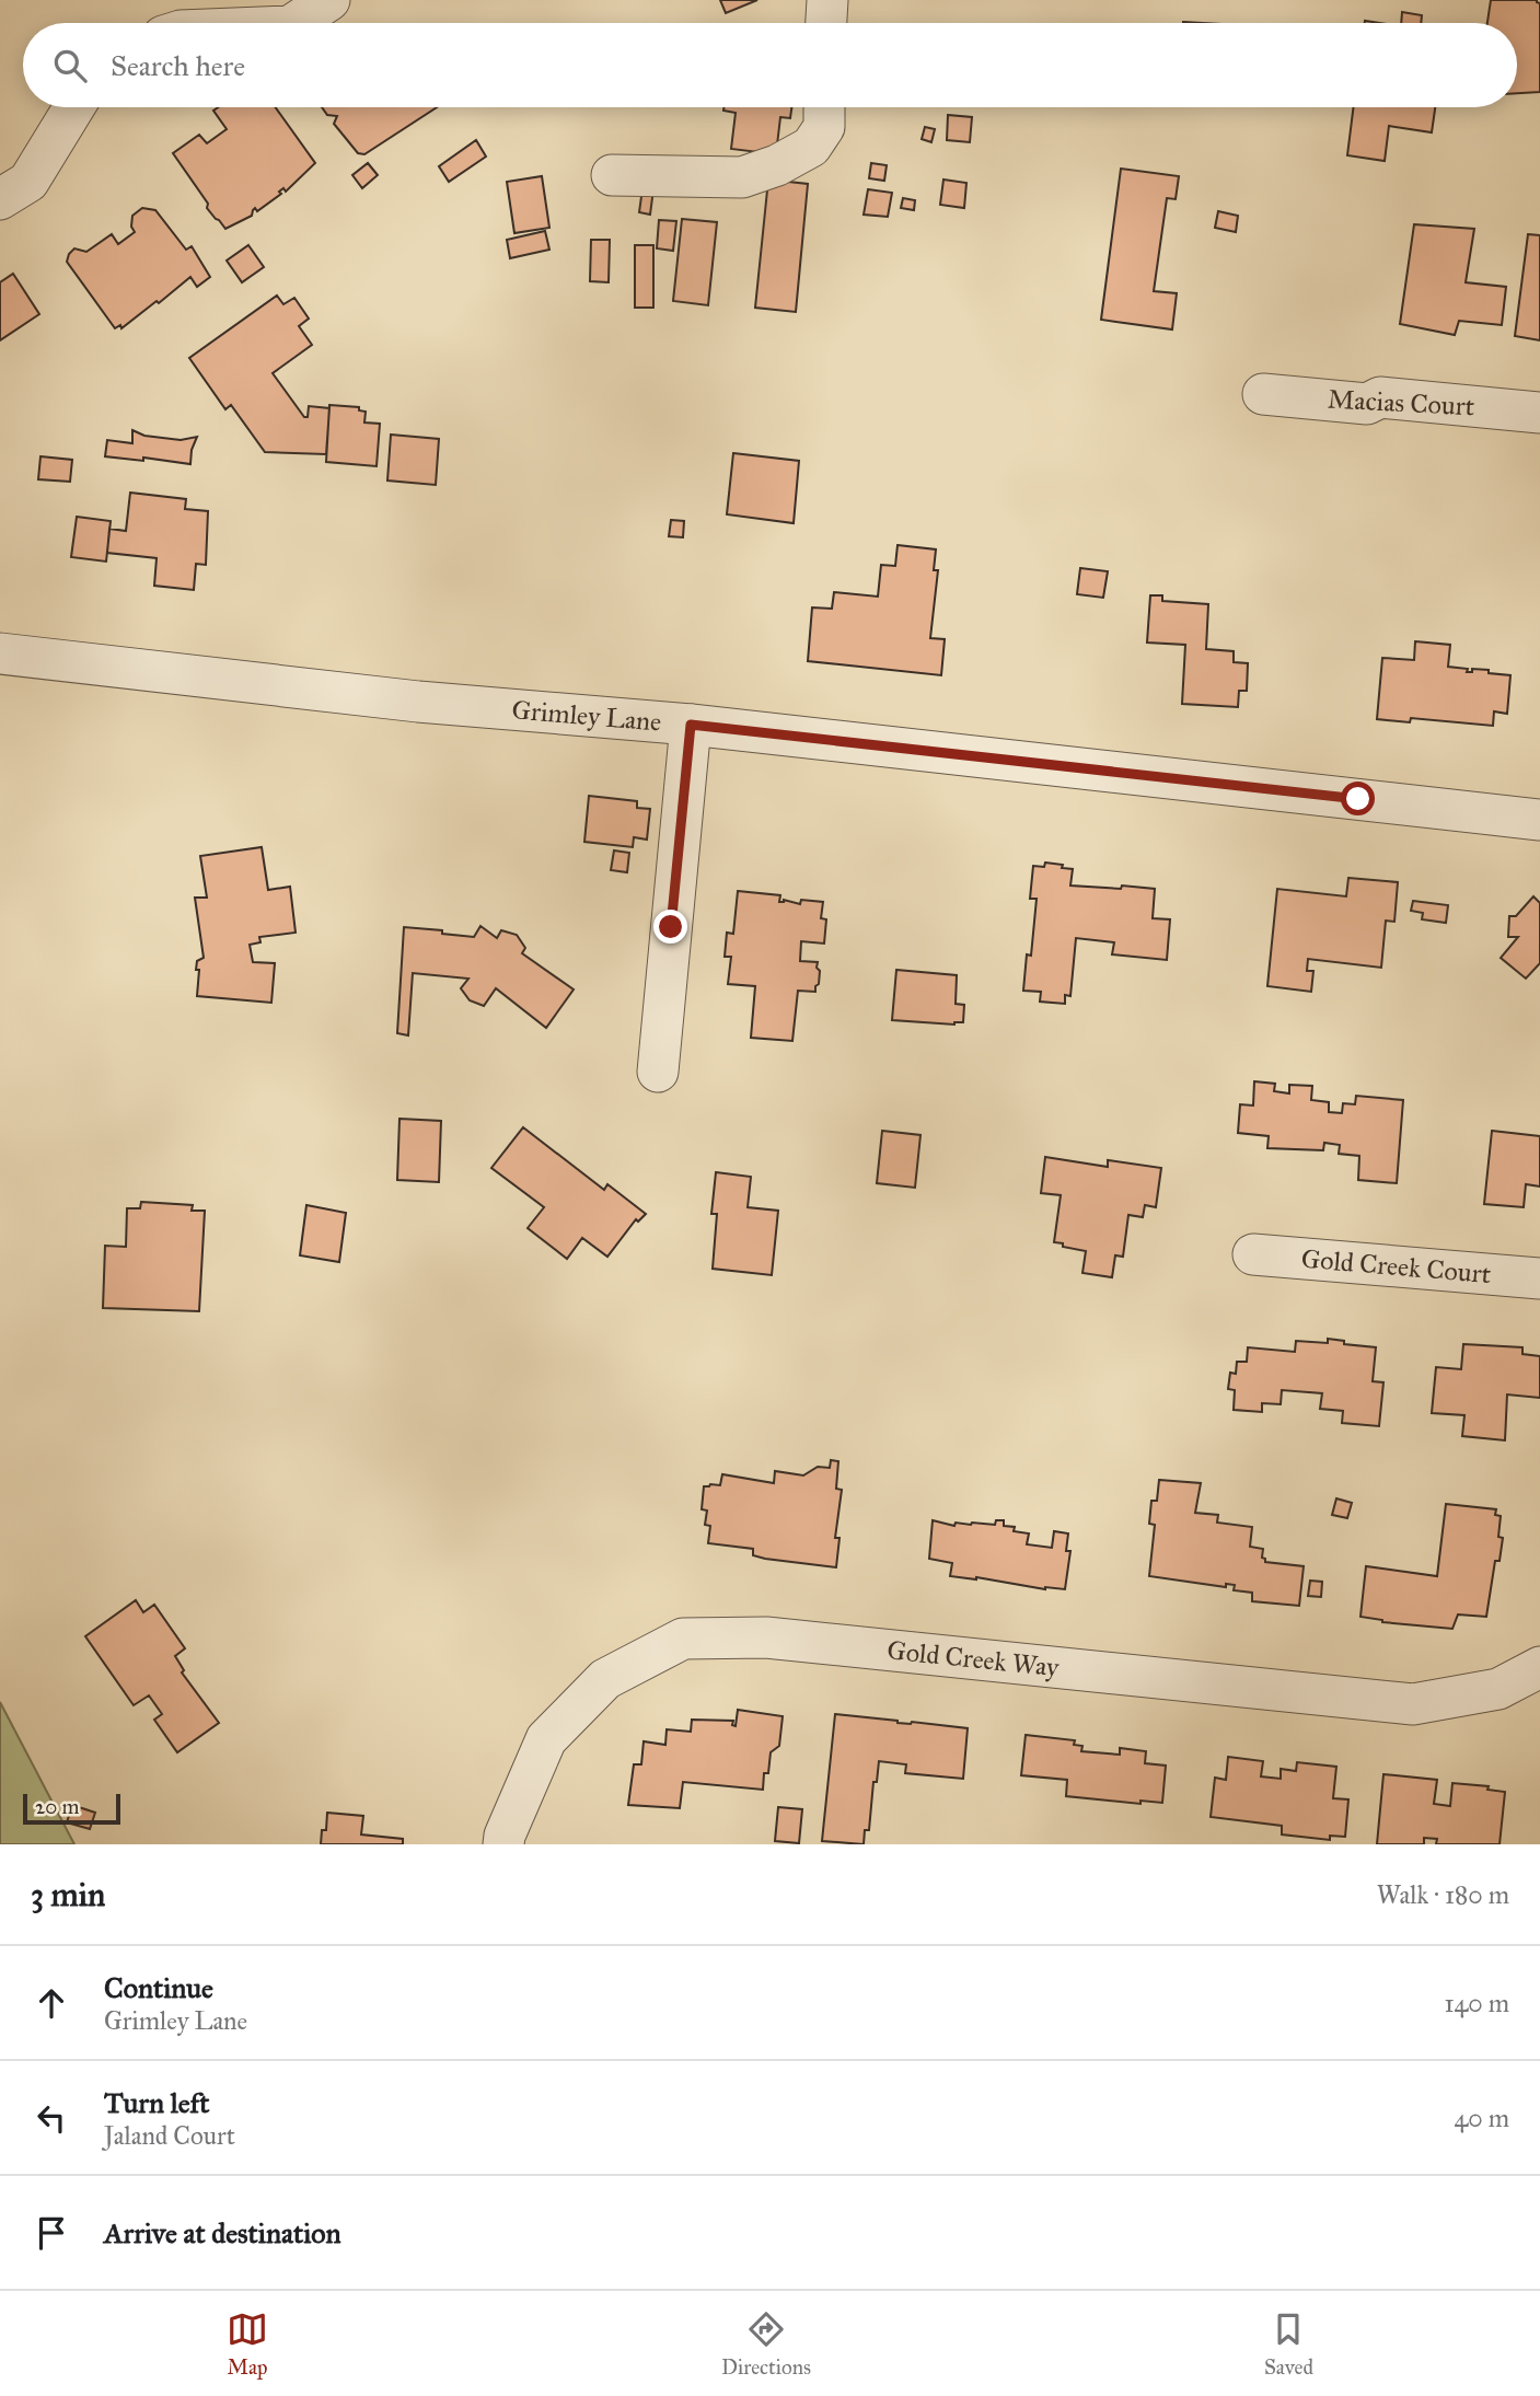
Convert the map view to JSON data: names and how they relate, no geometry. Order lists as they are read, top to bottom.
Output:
{
  "streets": {
    "street": [
      "Macias Court",
      "Grimley Lane",
      "Gold Creek Court",
      "Gold Creek Way"
    ]
  },
  "scale_bar": "20 m",
  "page": {
    "search": "Search here",
    "scale": "20 m",
    "heading": ["3 min", "Walk · 180 m"],
    "list": [
      ["Continue", "Grimley Lane", "140 m"],
      ["Turn left", "Jaland Court", "40 m"],
      "Arrive at destination"
    ],
    "nav": ["Map", "Directions", "Saved"]
  }
}
